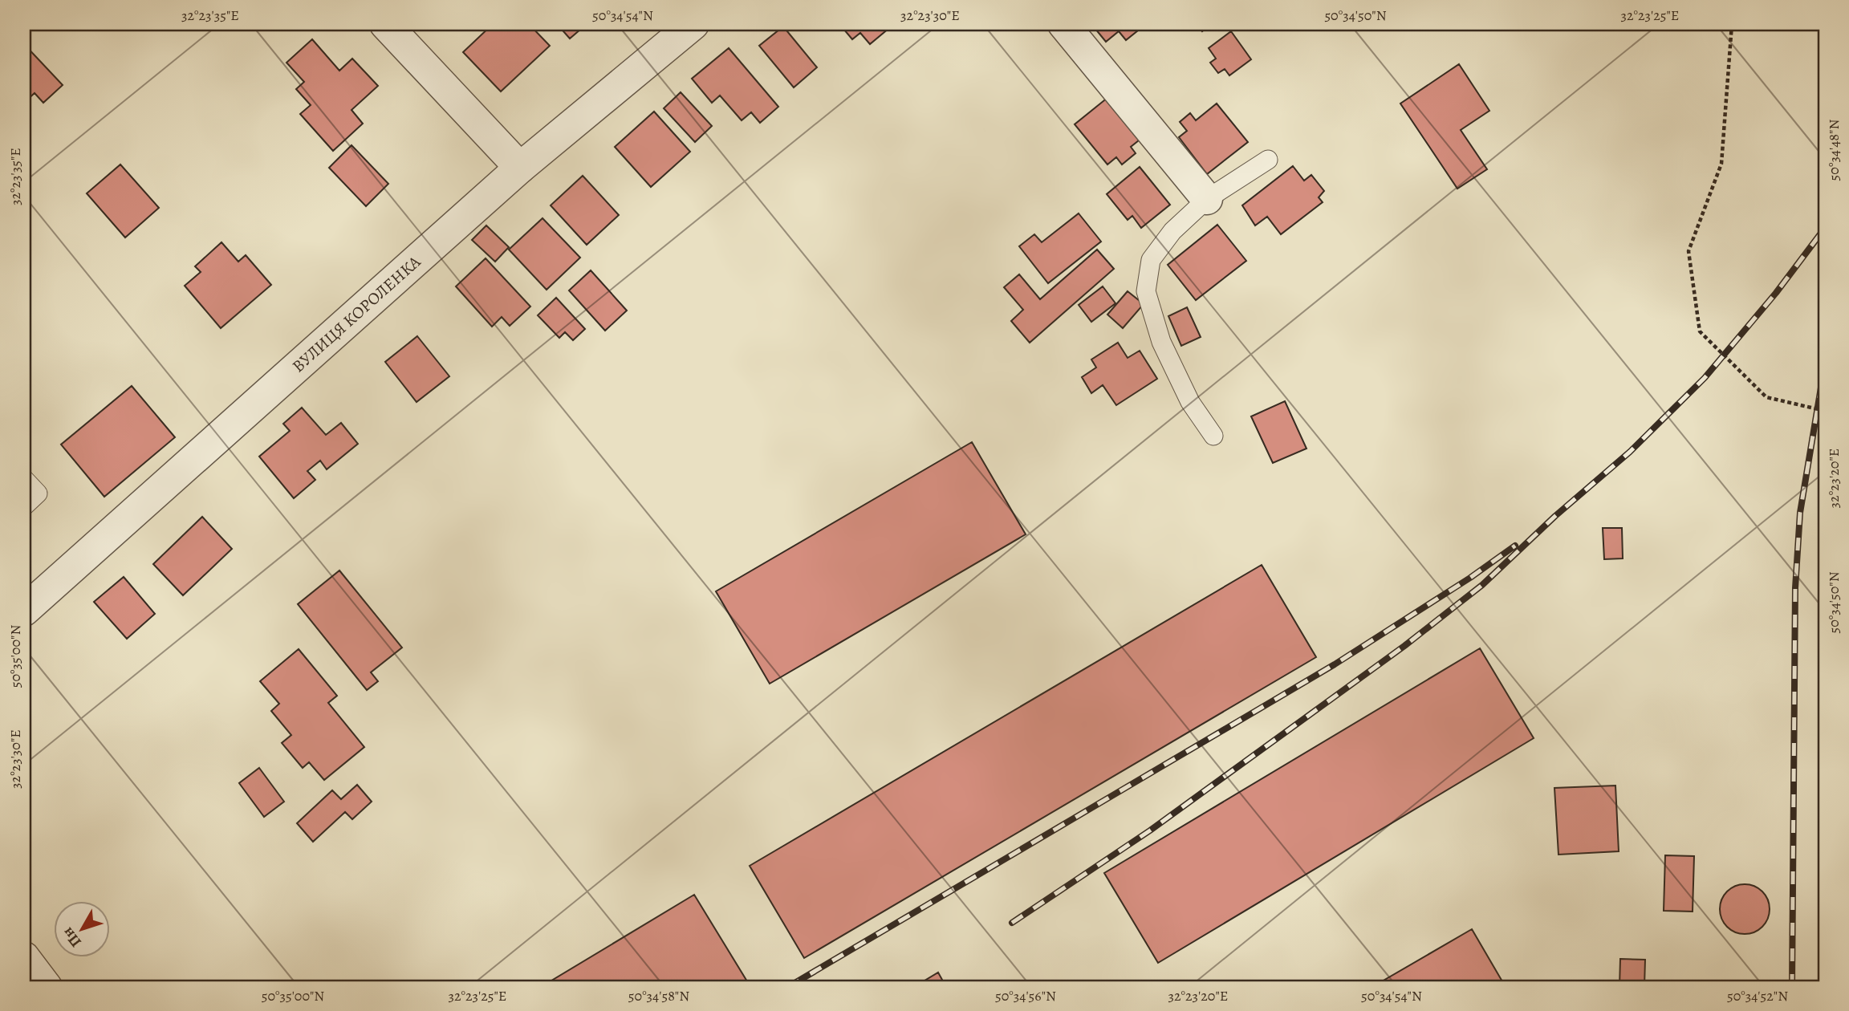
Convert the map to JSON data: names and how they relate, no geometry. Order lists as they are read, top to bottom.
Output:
{
  "streets": {
    "street": ["ВУЛИЦЯ КОРОЛЕНКА"]
  },
  "north": "bottom left",
  "coordinates": [
    "32°23'35\"E",
    "50°34'54\"N",
    "32°23'30\"E",
    "50°34'50\"N",
    "32°23'25\"E",
    "50°34'48\"N",
    "32°23'20\"E",
    "50°35'00\"N",
    "50°34'58\"N",
    "50°34'56\"N",
    "50°34'52\"N"
  ]
}
